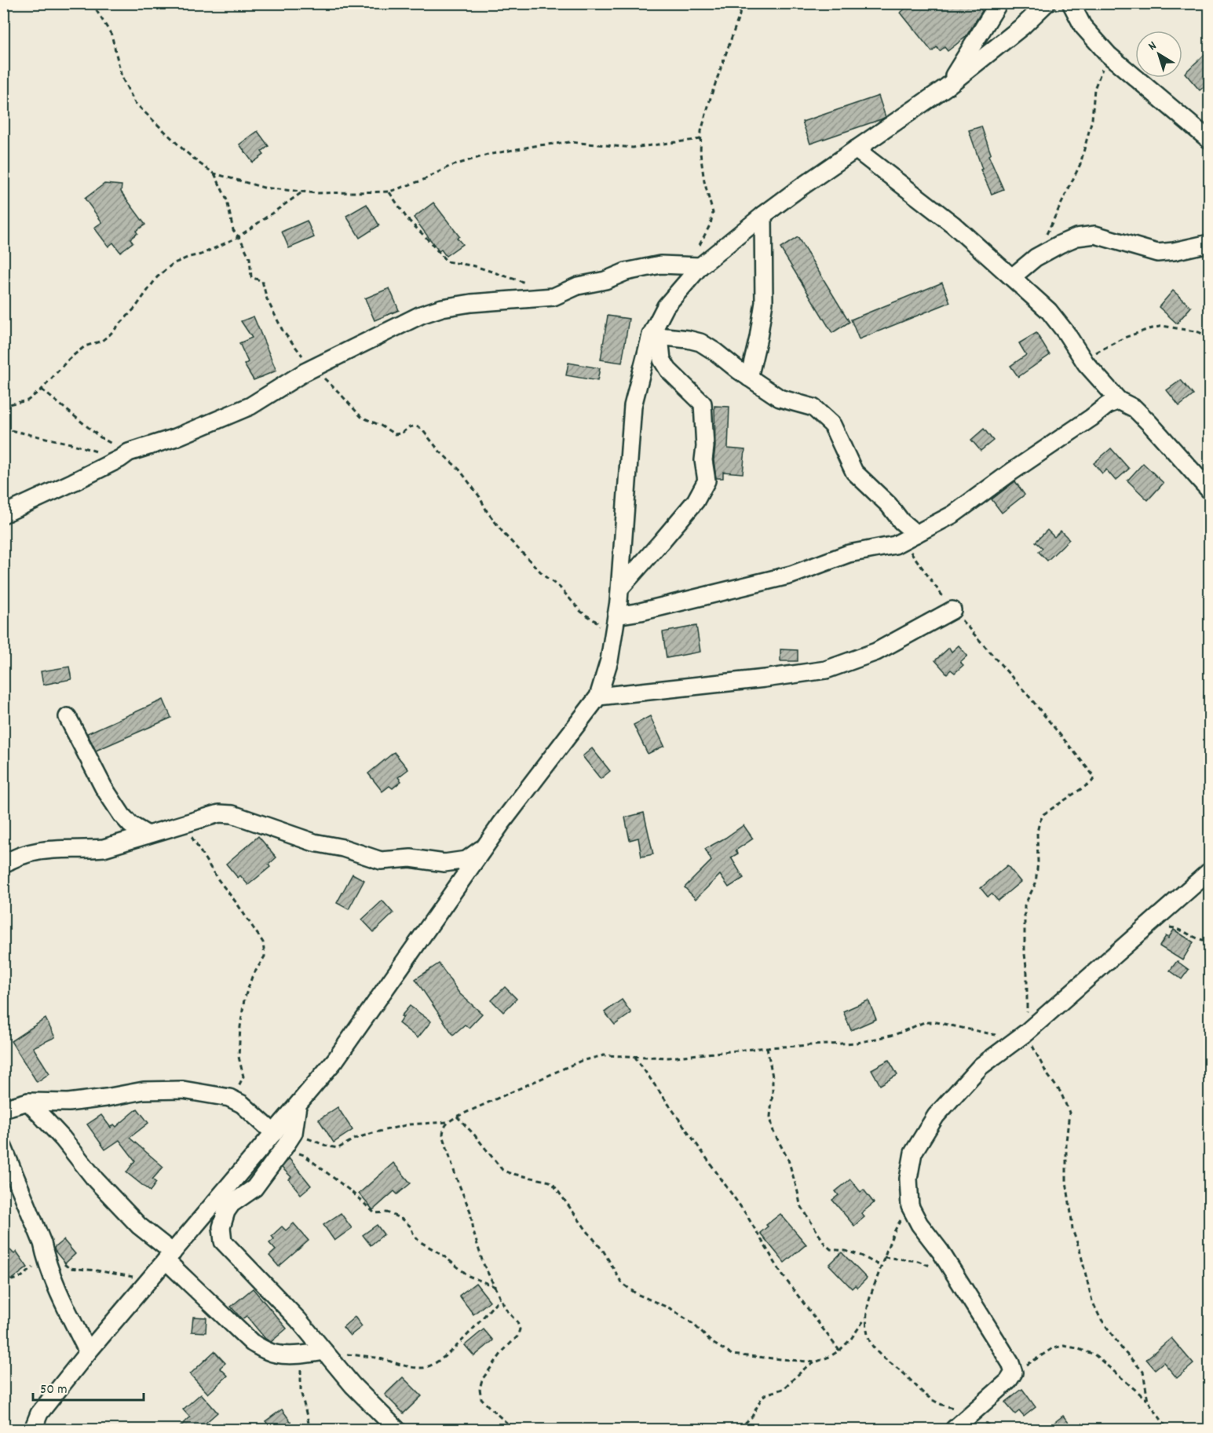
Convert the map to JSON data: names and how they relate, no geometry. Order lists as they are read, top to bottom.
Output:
{
  "scale_bar": "50 m",
  "north": "top left"
}
